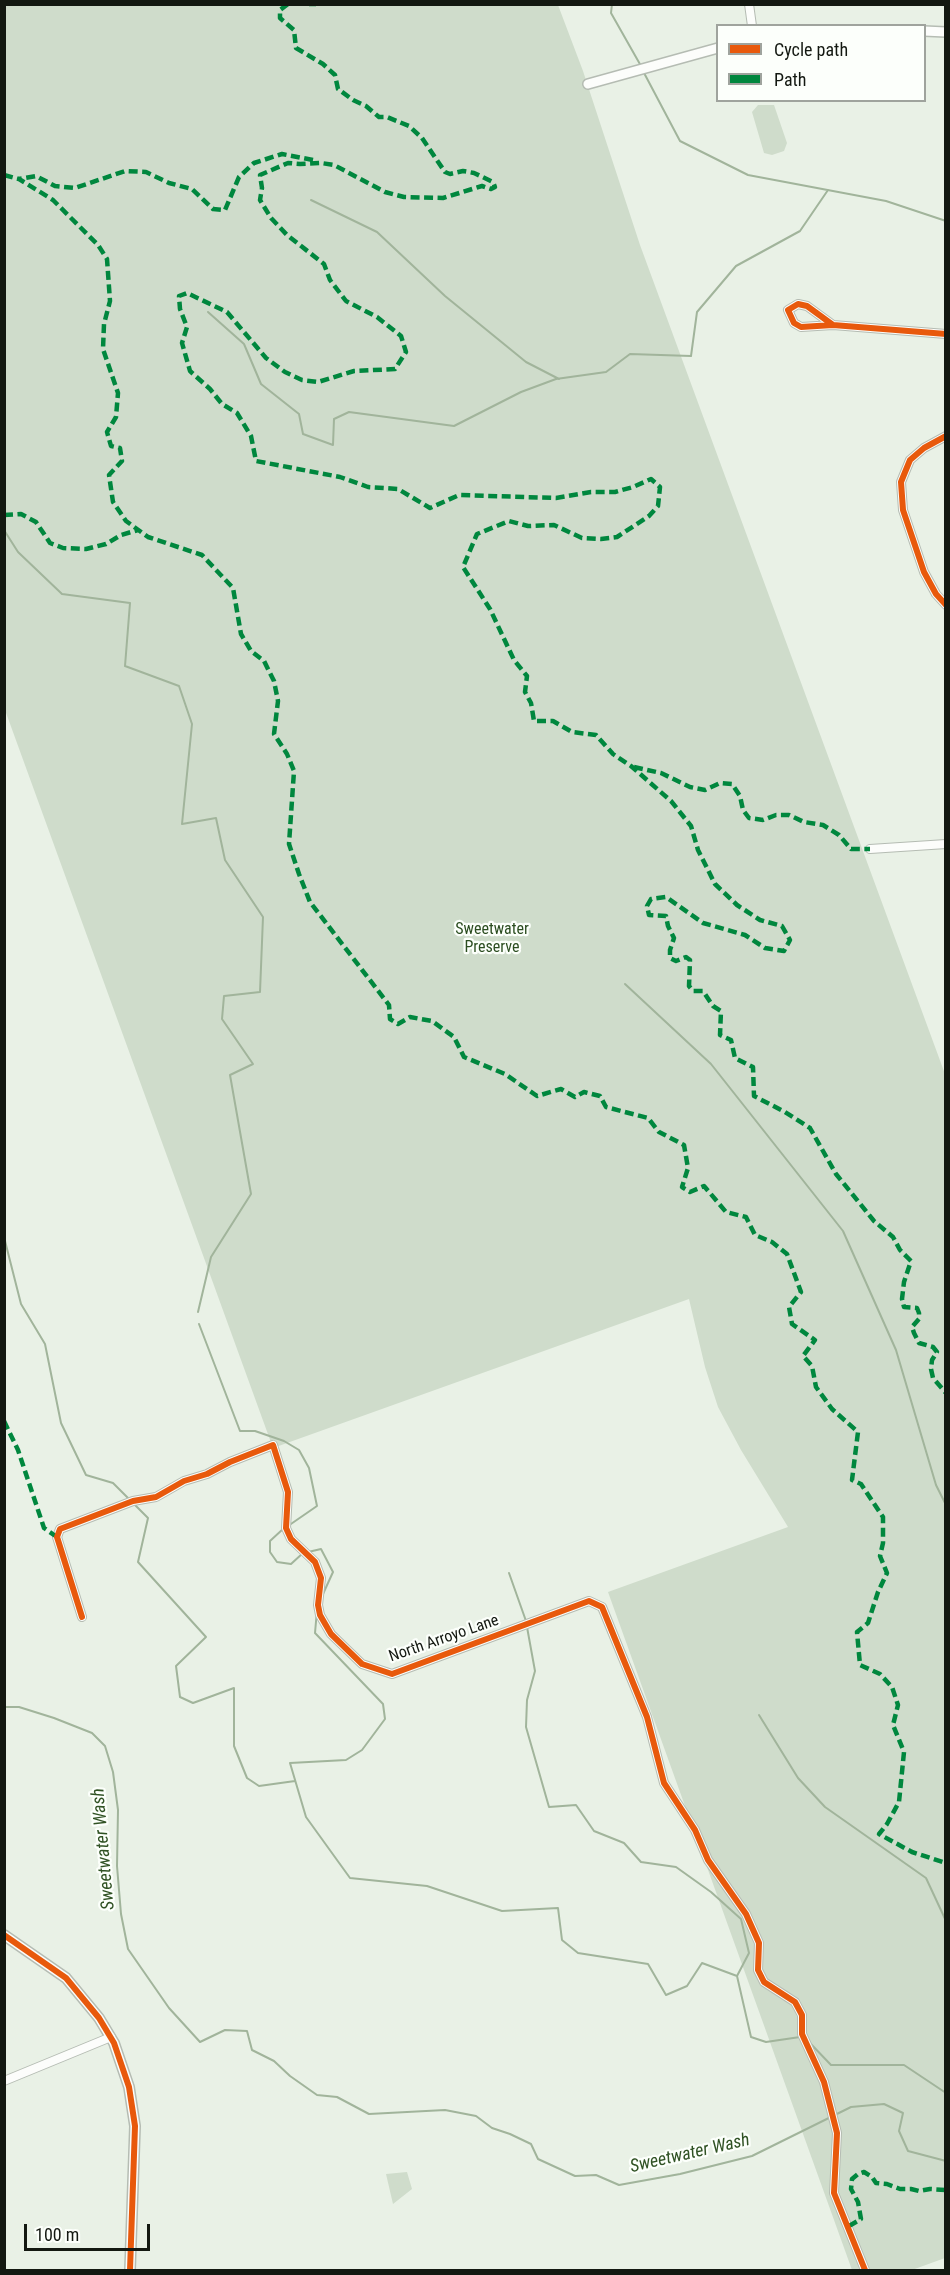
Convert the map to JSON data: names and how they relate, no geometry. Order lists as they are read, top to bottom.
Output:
{
  "streets": {
    "street": ["North Arroyo Lane"]
  },
  "water": ["Sweetwater Wash"],
  "parks": ["Sweetwater Preserve"],
  "legend": ["Cycle path", "Path"],
  "scale_bar": "100 m"
}
